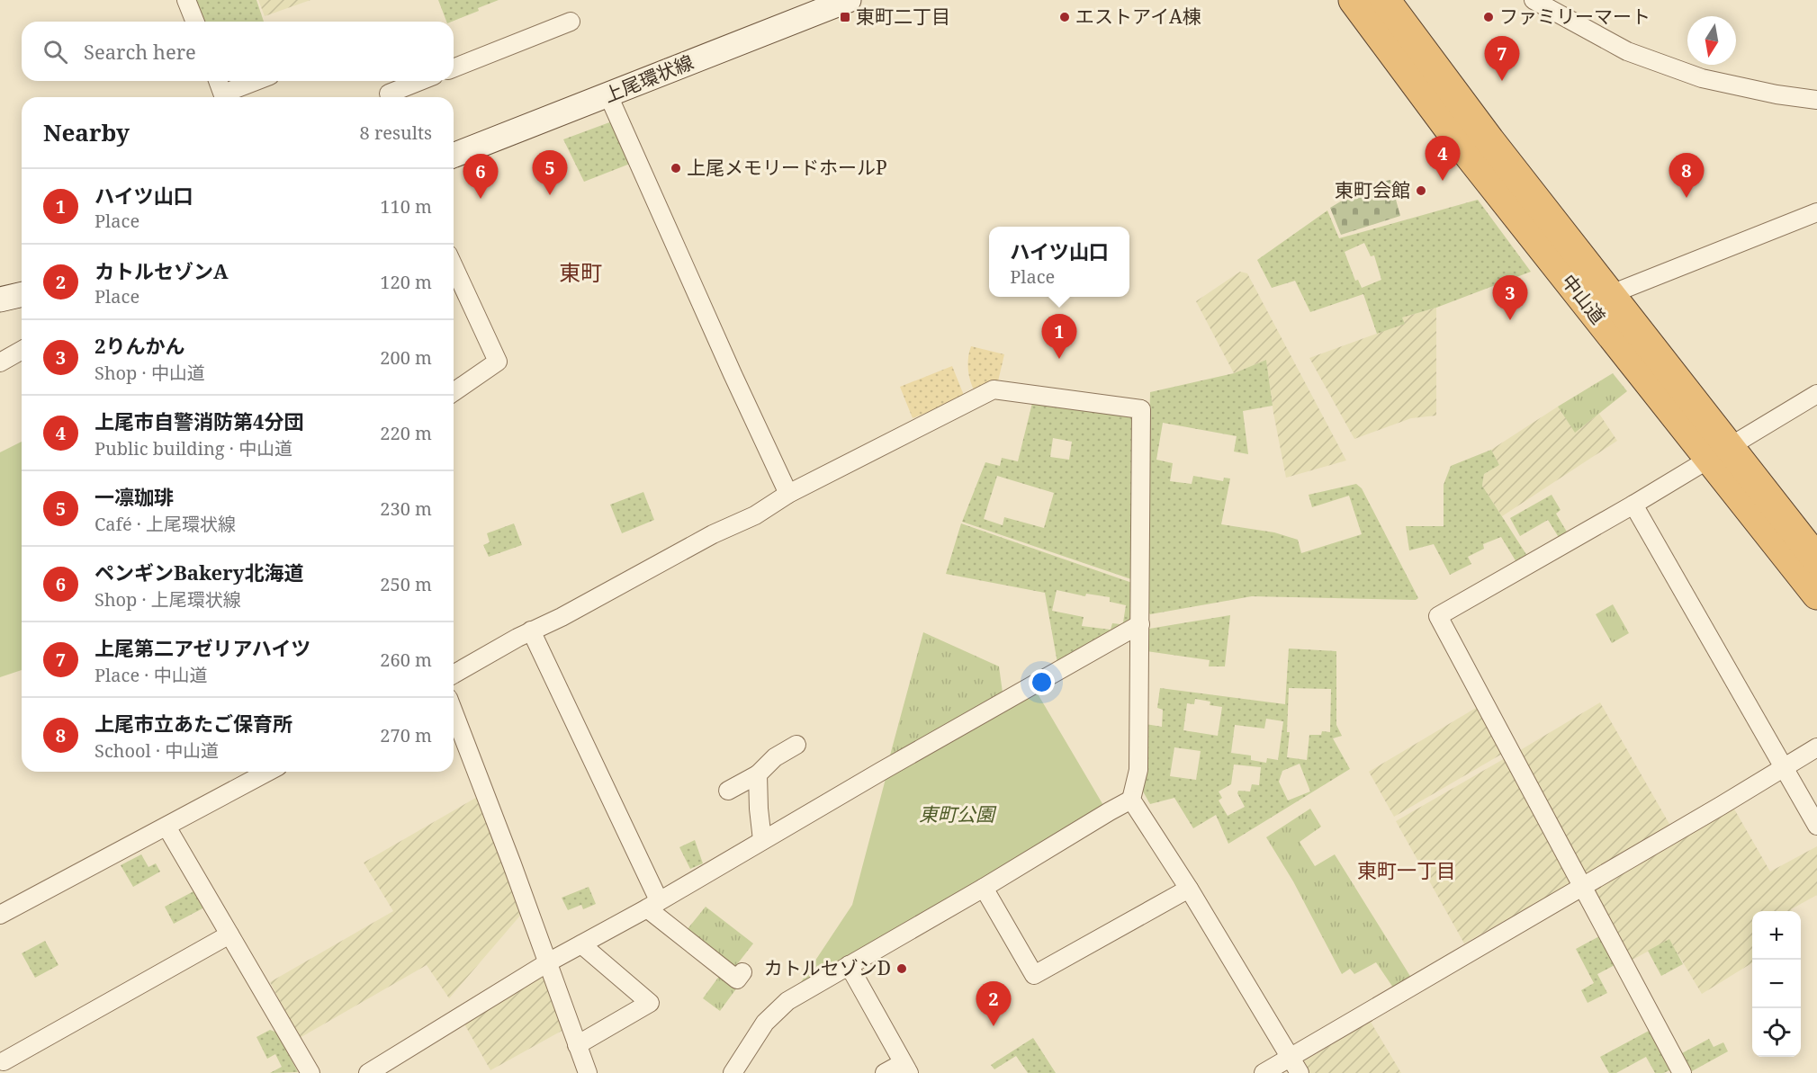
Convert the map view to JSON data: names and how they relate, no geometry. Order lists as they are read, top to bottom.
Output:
{
  "streets": {
    "highway": ["中山道"],
    "main road": ["上尾環状線"]
  },
  "districts": ["東町", "東町一丁目"],
  "parks": ["東町公園"],
  "places": {
    "transit": ["東町二丁目"],
    "other": [
      "エストアイA棟",
      "ファミリーマート",
      "上尾メモリードホールP",
      "東町会館",
      "カトルセゾンD"
    ]
  },
  "north": "bottom",
  "page": {
    "search": "Search here",
    "pins": [
      "7",
      "4",
      "5",
      "8",
      "6",
      "3",
      "1",
      "2"
    ],
    "heading": ["Nearby", "8 results"],
    "list": [
      {
        "mark": "1",
        "name": "ハイツ山口",
        "note": "Place",
        "value": "110 m"
      },
      {
        "mark": "2",
        "name": "カトルセゾンA",
        "note": "Place",
        "value": "120 m"
      },
      {
        "mark": "3",
        "name": "2りんかん",
        "note": "Shop · 中山道",
        "value": "200 m"
      },
      {
        "mark": "4",
        "name": "上尾市自警消防第4分団",
        "note": "Public building · 中山道",
        "value": "220 m"
      },
      {
        "mark": "5",
        "name": "一凛珈琲",
        "note": "Café · 上尾環状線",
        "value": "230 m"
      },
      {
        "mark": "6",
        "name": "ペンギンBakery北海道",
        "note": "Shop · 上尾環状線",
        "value": "250 m"
      },
      {
        "mark": "7",
        "name": "上尾第二アゼリアハイツ",
        "note": "Place · 中山道",
        "value": "260 m"
      },
      {
        "mark": "8",
        "name": "上尾市立あたご保育所",
        "note": "School · 中山道",
        "value": "270 m"
      }
    ],
    "popup": ["ハイツ山口", "Place"],
    "map_buttons": ["+", "−"]
  }
}
